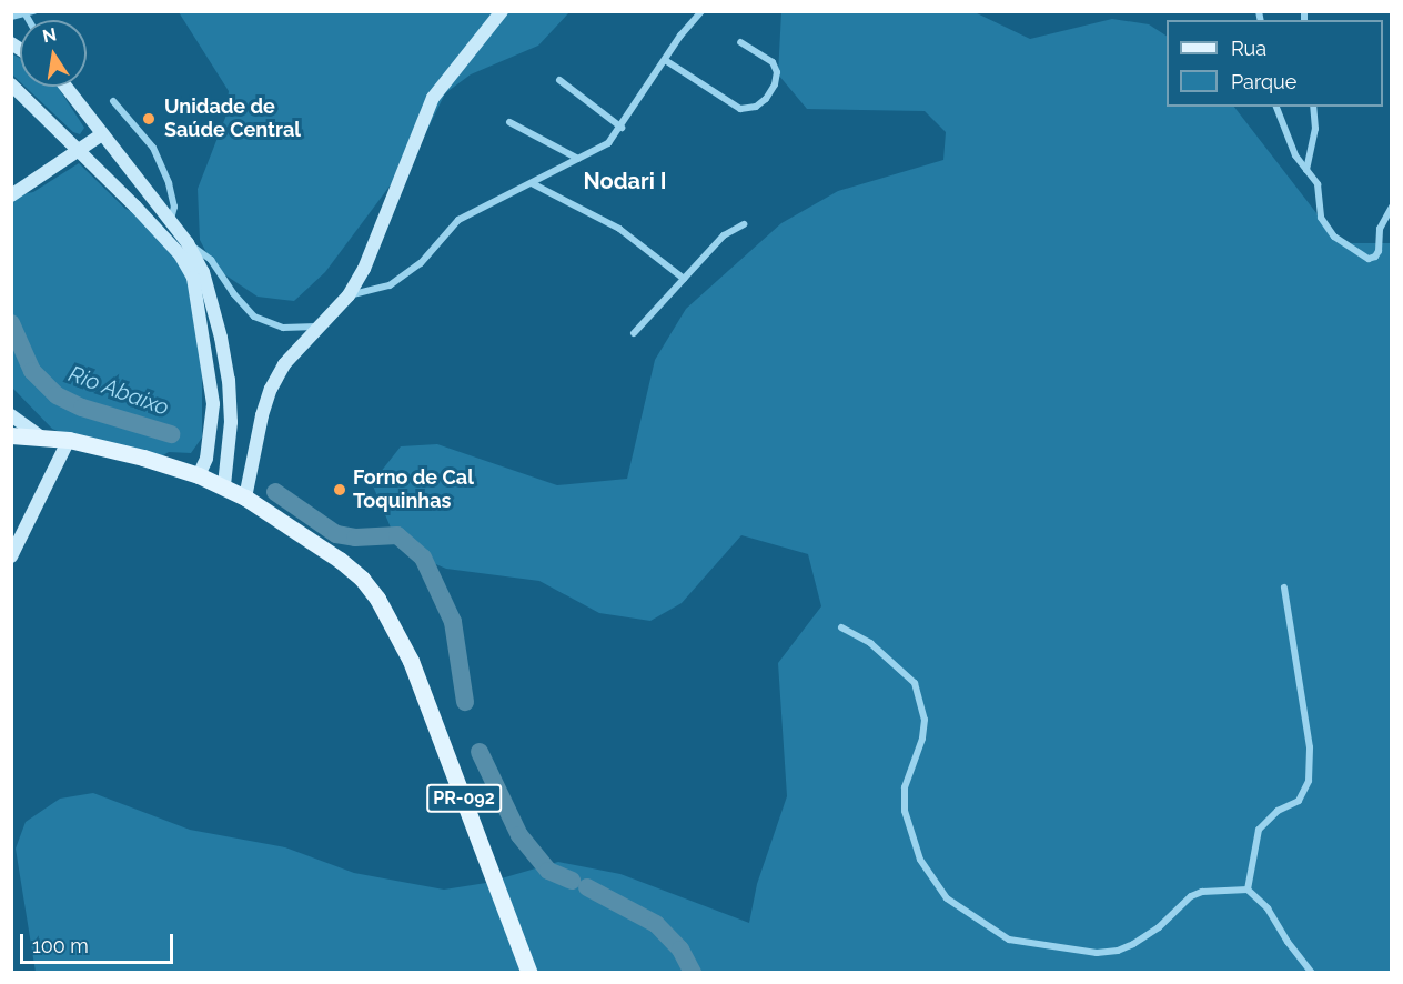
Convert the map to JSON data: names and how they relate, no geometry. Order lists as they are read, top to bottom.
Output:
{
  "streets": {
    "main road": ["PR-092"]
  },
  "districts": ["Nodari I"],
  "water": ["Rio Abaixo"],
  "places": ["Unidade de Saúde Central", "Forno de Cal Toquinhas"],
  "legend": ["Rua", "Parque"],
  "scale_bar": "100 m",
  "north": "top"
}
